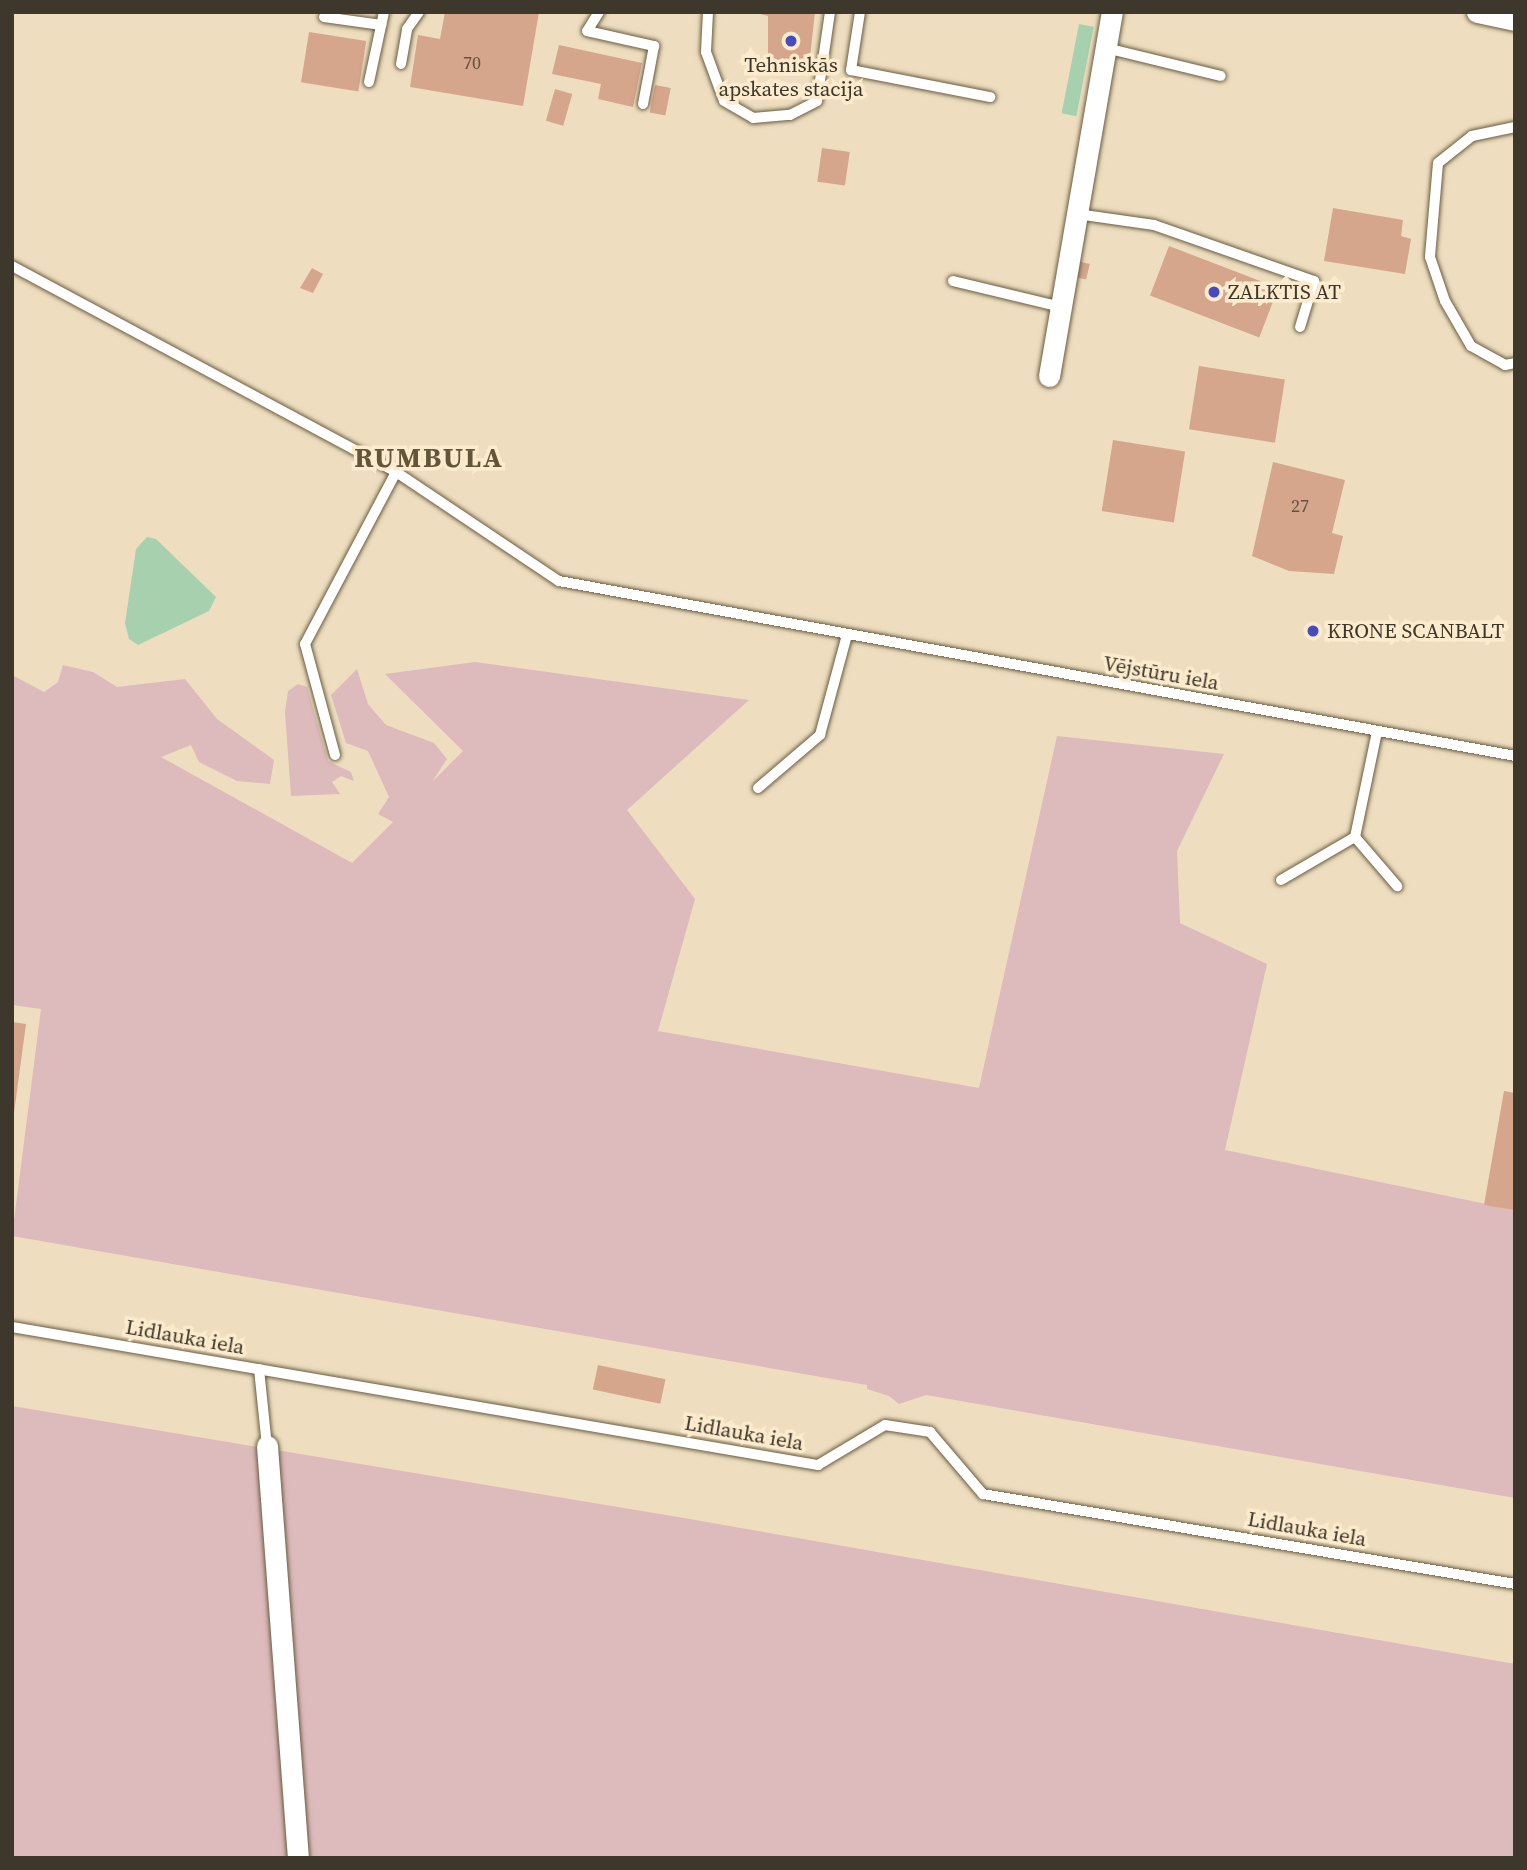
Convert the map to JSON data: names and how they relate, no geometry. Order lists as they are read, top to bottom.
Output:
{
  "streets": {
    "lane": ["Vējstūru iela", "Lidlauka iela"]
  },
  "districts": ["RUMBULA"],
  "places": ["Tehniskās apskates stacija", "ZALKTIS AT", "KRONE SCANBALT"],
  "house_numbers": ["70", "27"]
}
